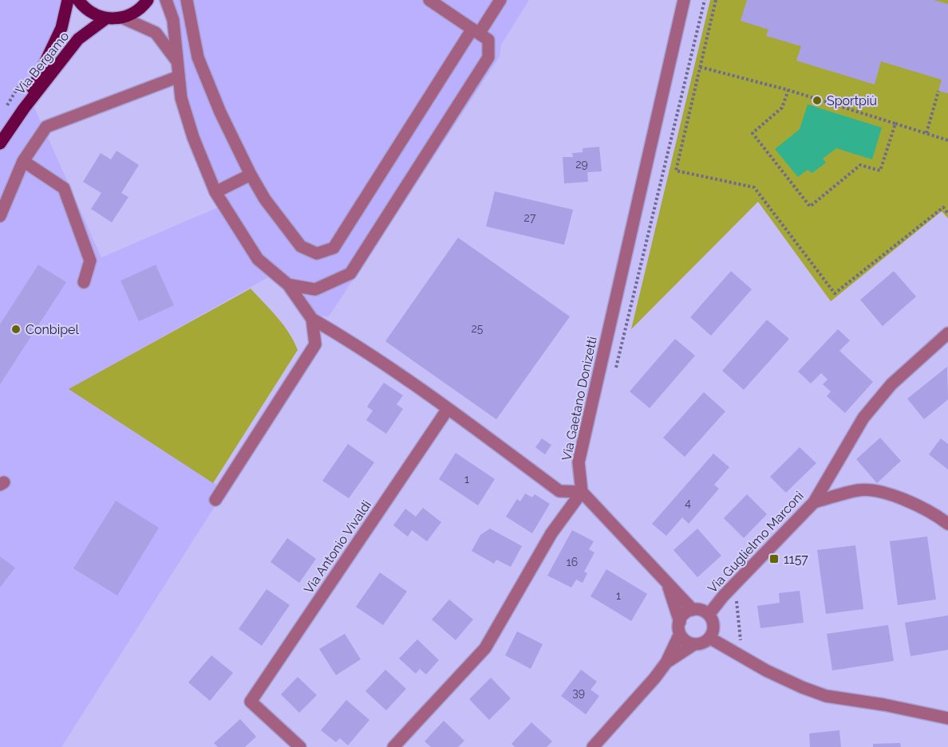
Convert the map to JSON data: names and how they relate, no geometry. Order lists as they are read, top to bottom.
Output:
{
  "streets": {
    "main road": ["Via Bergamo"],
    "street": ["Via Gaetano Donizetti", "Via Guglielmo Marconi", "Via Antonio Vivaldi"]
  },
  "places": {
    "other": ["Sportpiù", "Conbipel"],
    "transit": ["1157"]
  },
  "house_numbers": [
    "29",
    "27",
    "25",
    "1",
    "4",
    "16",
    "1",
    "39"
  ]
}
